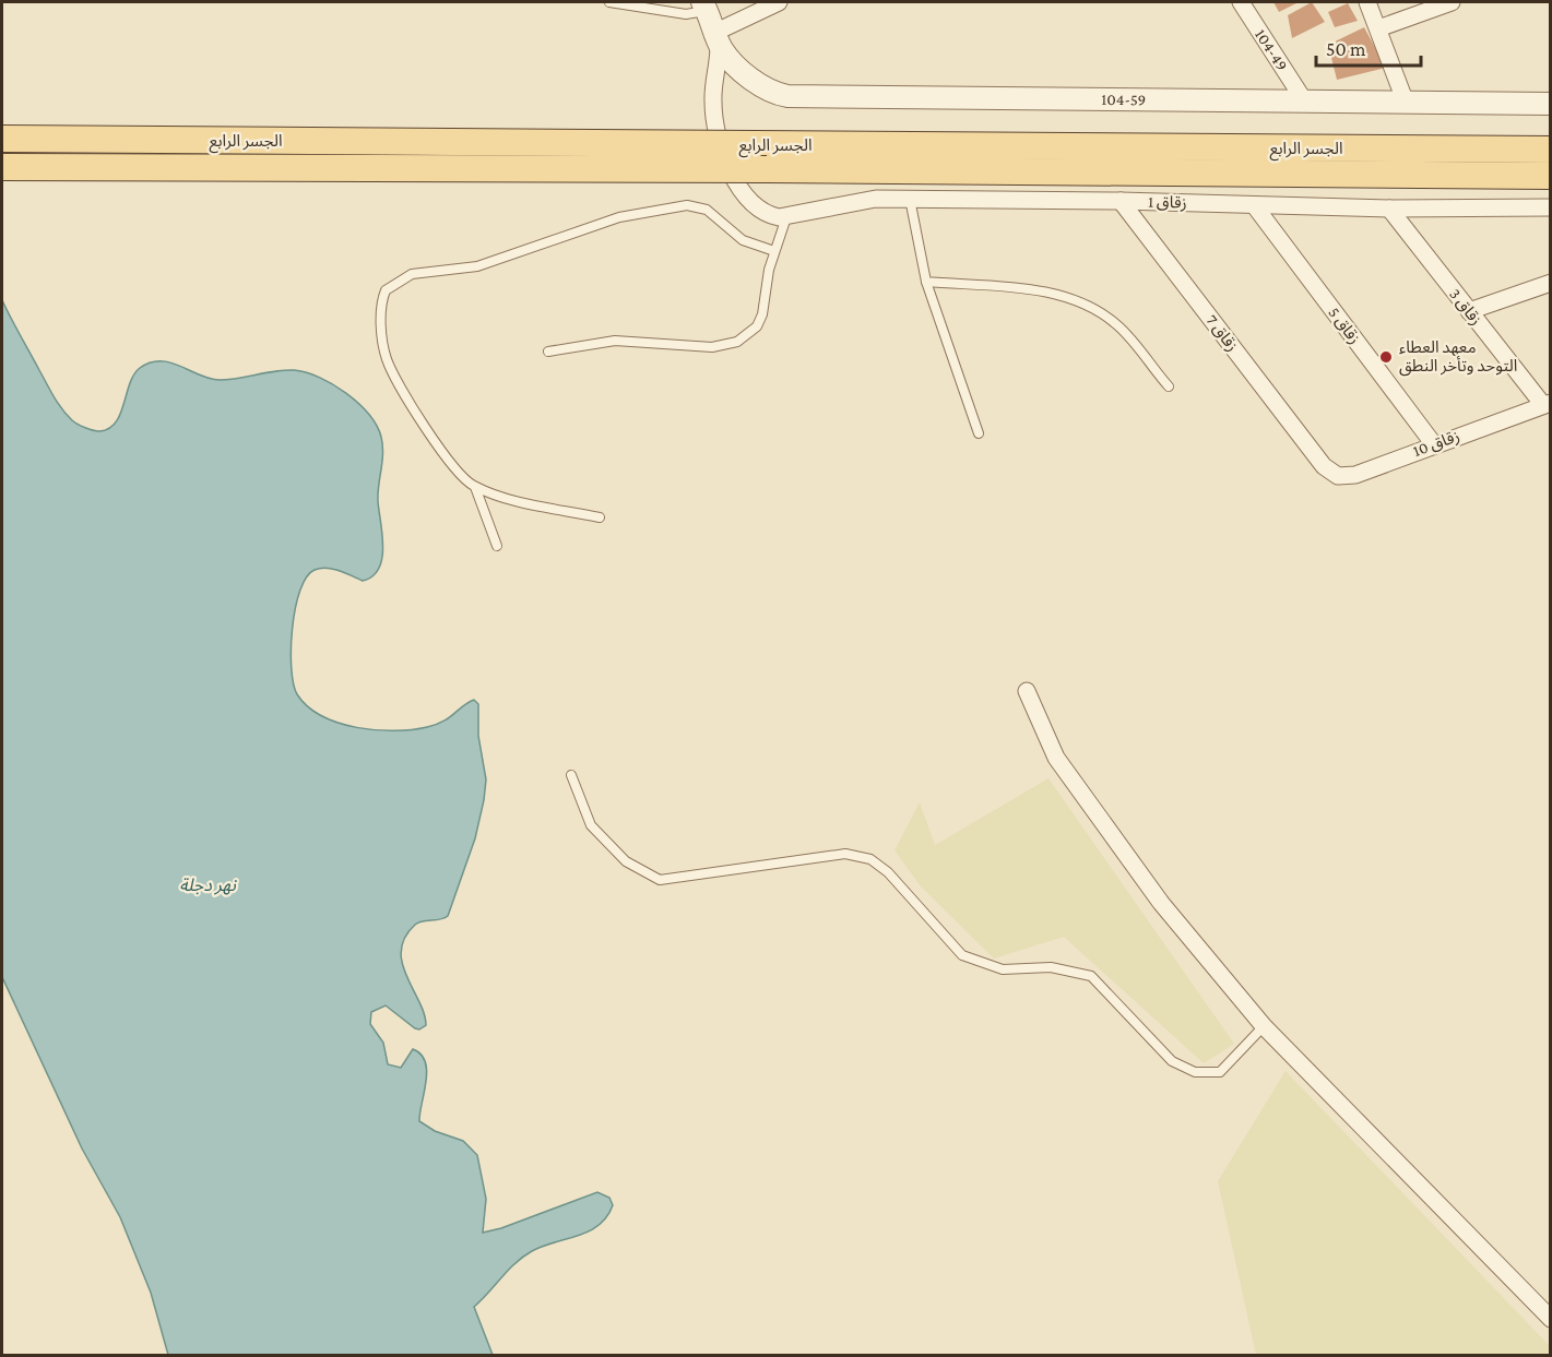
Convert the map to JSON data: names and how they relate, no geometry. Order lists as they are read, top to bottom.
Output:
{
  "streets": {
    "main road": ["الجسر الرابع"],
    "street": [
      "104-49",
      "104-59",
      "زقاق 1",
      "زقاق 3",
      "زقاق 5",
      "زقاق 7",
      "زقاق 10"
    ]
  },
  "crossings": [
    ["104-49", "104-59"],
    ["زقاق 1", "زقاق 3"],
    ["زقاق 1", "زقاق 5"],
    ["زقاق 1", "زقاق 7"],
    ["زقاق 3", "زقاق 10"],
    ["زقاق 5", "زقاق 10"],
    ["زقاق 7", "زقاق 10"]
  ],
  "water": ["نهر دجلة"],
  "places": ["معهد العطاء التوحد وتأخر النطق"],
  "scale_bar": "50 m"
}
